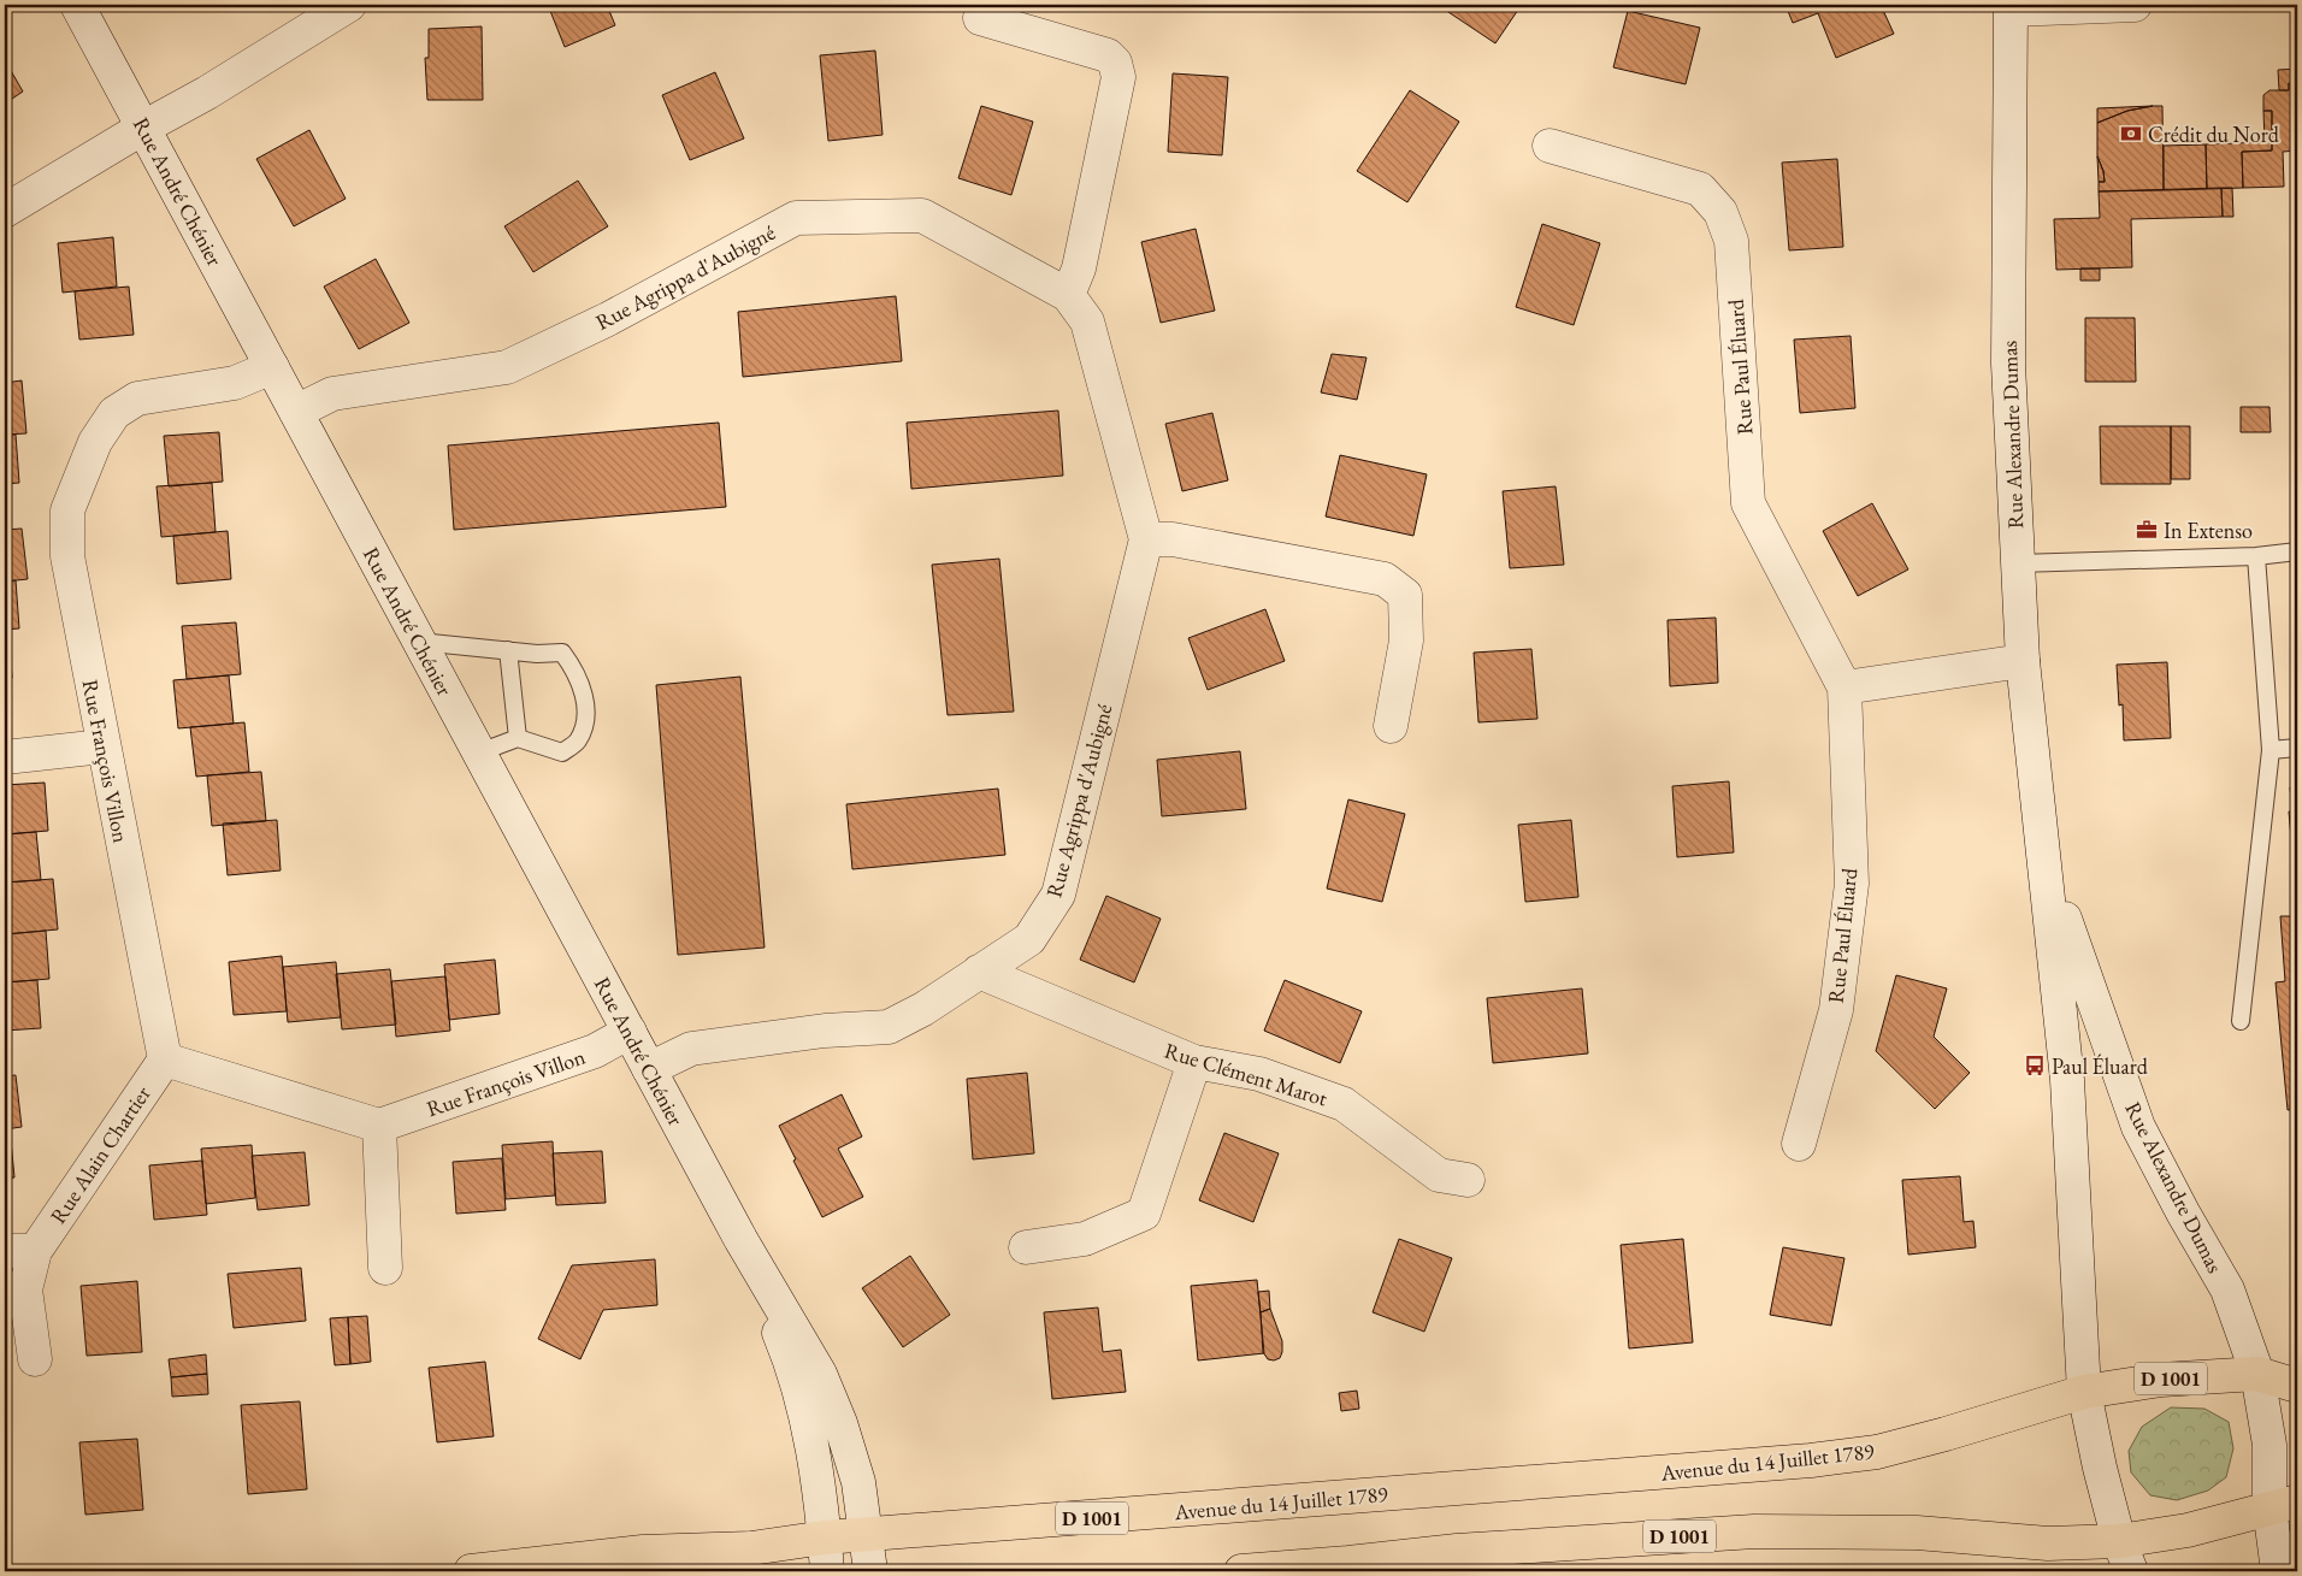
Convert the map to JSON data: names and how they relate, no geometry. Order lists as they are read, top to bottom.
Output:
{
  "streets": {
    "main road": ["D 1001", "Avenue du 14 Juillet 1789"],
    "street": [
      "Rue André Chénier",
      "Rue Agrippa d'Aubigné",
      "Rue Paul Éluard",
      "Rue Alexandre Dumas",
      "Rue François Villon",
      "Rue Clément Marot",
      "Rue Alain Chartier"
    ]
  },
  "crossings": [
    ["Rue André Chénier", "Rue Agrippa d'Aubigné"],
    ["Rue André Chénier", "Rue François Villon"],
    ["Rue André Chénier", "Avenue du 14 Juillet 1789"],
    ["Rue Agrippa d'Aubigné", "Rue Clément Marot"],
    ["Rue Alexandre Dumas", "D 1001"],
    ["Rue Alexandre Dumas", "Avenue du 14 Juillet 1789"],
    ["Rue François Villon", "Rue Alain Chartier"],
    ["D 1001", "Avenue du 14 Juillet 1789"]
  ],
  "places": {
    "bank": ["Crédit du Nord"],
    "office": ["In Extenso"],
    "bus stop": ["Paul Éluard"]
  }
}
